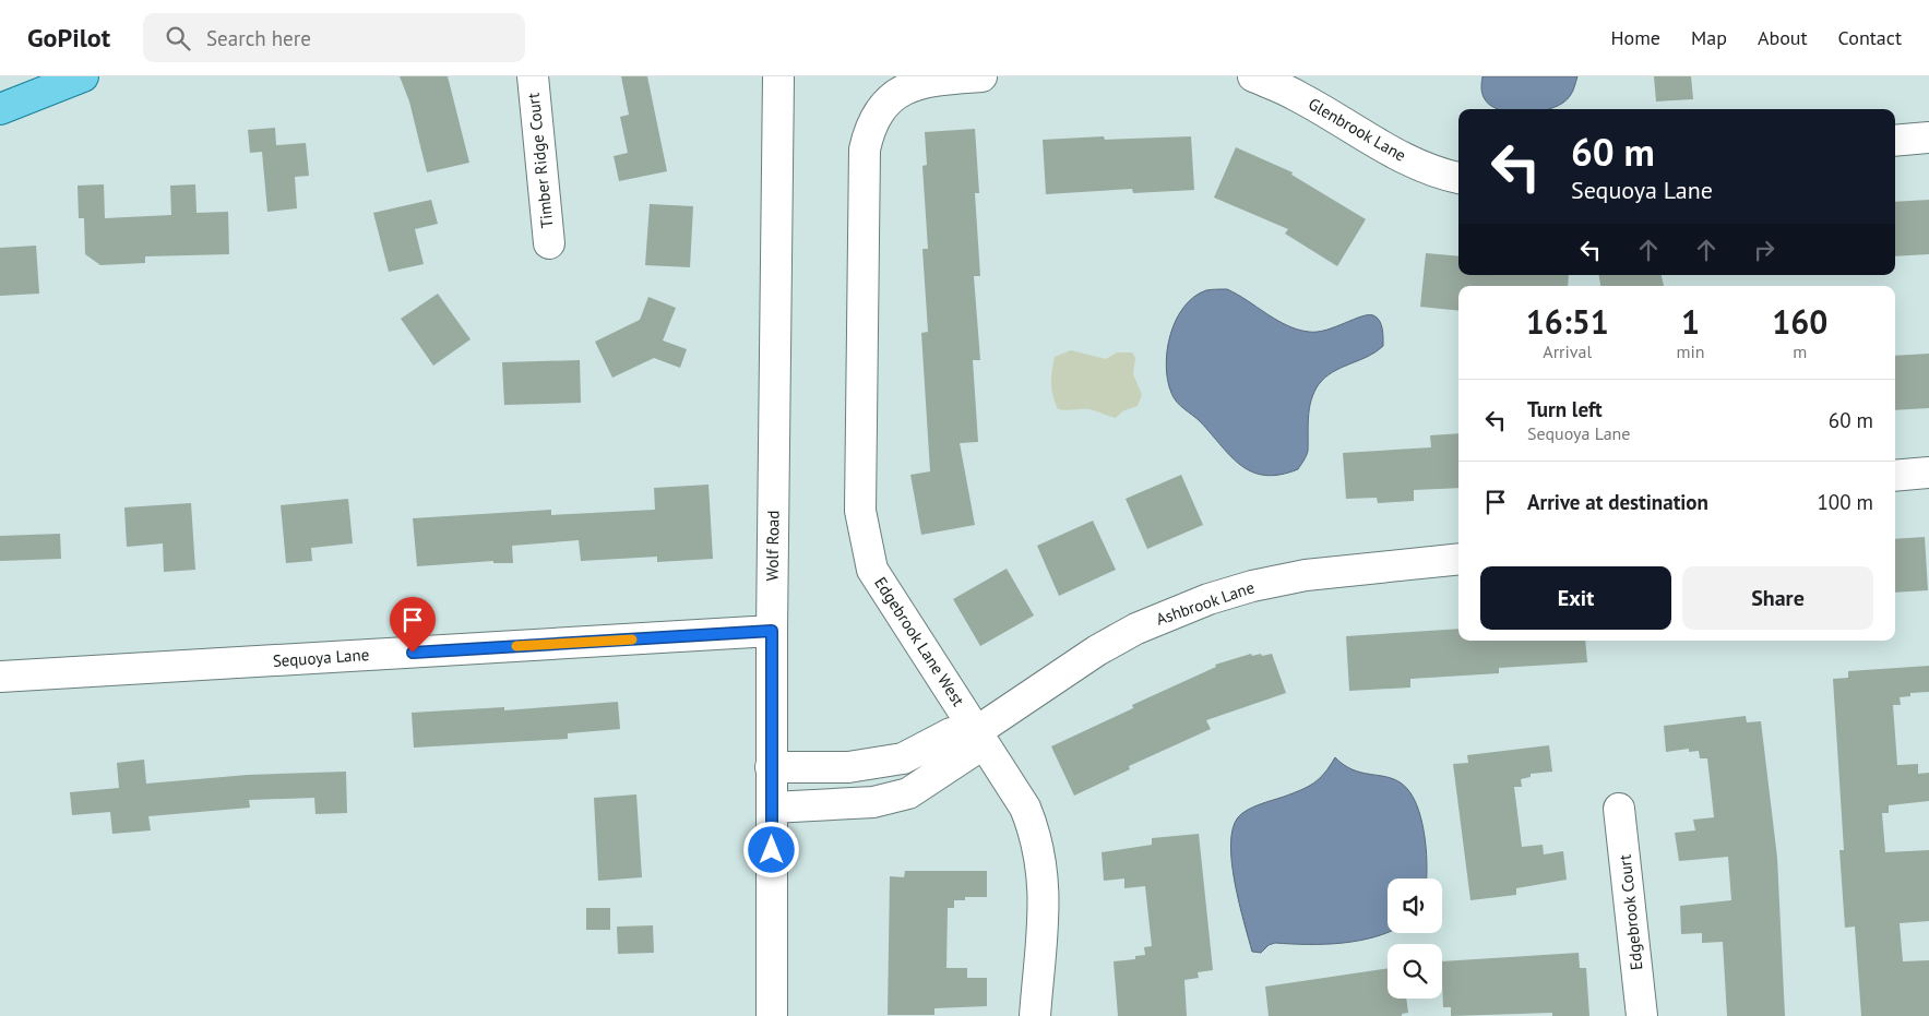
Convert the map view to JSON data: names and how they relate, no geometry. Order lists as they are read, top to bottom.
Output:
{
  "streets": {
    "street": [
      "Glenbrook Lane",
      "Timber Ridge Court",
      "Wolf Road",
      "Ashbrook Lane",
      "Edgebrook Lane West",
      "Sequoya Lane",
      "Edgebrook Court"
    ]
  },
  "crossings": [
    ["Wolf Road", "Ashbrook Lane"],
    ["Wolf Road", "Sequoya Lane"],
    ["Ashbrook Lane", "Edgebrook Lane West"]
  ],
  "page": {
    "header": "GoPilot",
    "search": "Search here",
    "nav": [
      "Home",
      "Map",
      "About",
      "Contact"
    ],
    "turn": ["60 m", "Sequoya Lane"],
    "eta": [
      "16:51",
      "Arrival",
      "1",
      "min",
      "160",
      "m"
    ],
    "list": [
      {
        "name": "Turn left",
        "note": "Sequoya Lane",
        "value": "60 m"
      },
      {
        "name": "Arrive at destination",
        "value": "100 m"
      }
    ],
    "buttons": ["Exit", "Share"]
  }
}
